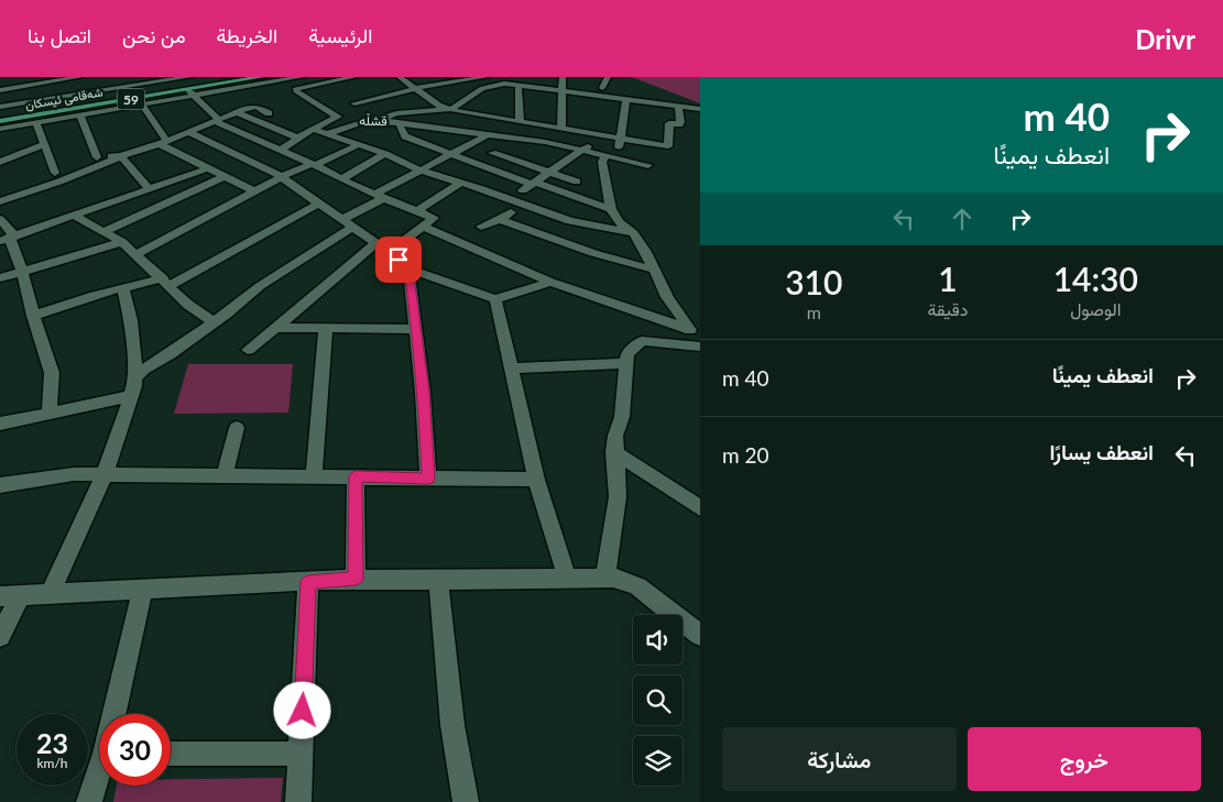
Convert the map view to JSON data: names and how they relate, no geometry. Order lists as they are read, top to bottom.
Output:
{
  "streets": {
    "main road": ["شەقامی ئیسکان", "59"]
  },
  "districts": ["قشڵه‌"],
  "page": {
    "header": "Drivr",
    "nav": [
      "الرئيسية",
      "الخريطة",
      "من نحن",
      "اتصل بنا"
    ],
    "turn": ["40 m", "انعطف يمينًا"],
    "eta": [
      "14:30",
      "الوصول",
      "1",
      "دقيقة",
      "310",
      "m"
    ],
    "list": [
      {
        "name": "انعطف يمينًا",
        "value": "40 m"
      },
      {
        "name": "انعطف يسارًا",
        "value": "20 m"
      }
    ],
    "speed": "23 km/h",
    "limit": "30",
    "buttons": ["خروج", "مشاركة"]
  }
}
